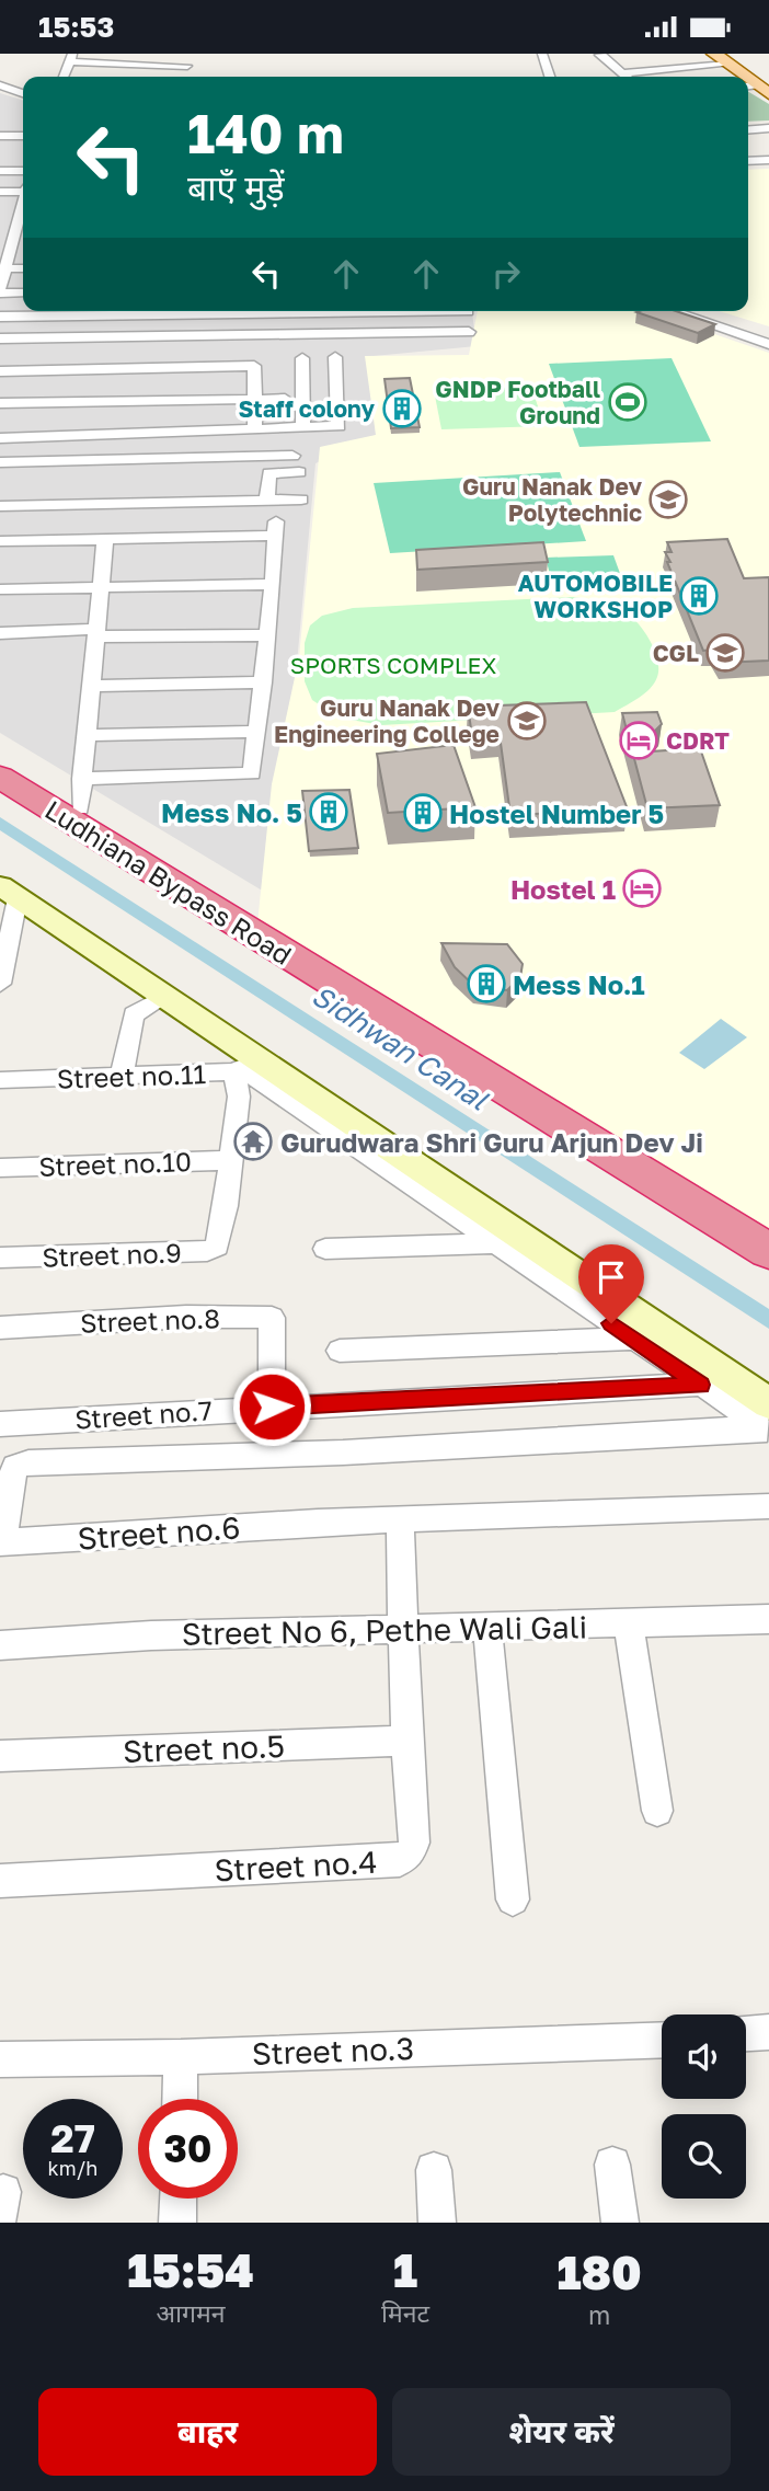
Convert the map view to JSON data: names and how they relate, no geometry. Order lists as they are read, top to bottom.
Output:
{
  "streets": {
    "highway": ["Ludhiana Bypass Road"],
    "street": [
      "Street no.11",
      "Street no.10",
      "Street no.9",
      "Street no.8",
      "Street no.7",
      "Street no.6",
      "Street No 6, Pethe Wali Gali",
      "Street no.5",
      "Street no.4",
      "Street no.3"
    ]
  },
  "crossings": [
    ["Street no.10", "Street no.9"],
    ["Street no.8", "Street no.7"],
    ["Street no.6", "Street no.4"],
    ["Street No 6, Pethe Wali Gali", "Street no.4"],
    ["Street no.5", "Street no.4"]
  ],
  "water": ["Sidhwan Canal"],
  "parks": ["SPORTS COMPLEX"],
  "places": {
    "sports": ["GNDP Football Ground"],
    "building": [
      "Staff colony",
      "AUTOMOBILE WORKSHOP",
      "Mess No. 5",
      "Hostel Number 5",
      "Mess No.1"
    ],
    "school or university": ["Guru Nanak Dev Polytechnic", "CGL", "Guru Nanak Dev Engineering College"],
    "hotel": ["CDRT", "Hostel 1"],
    "temple": ["Gurudwara Shri Guru Arjun Dev Ji"]
  },
  "page": {
    "status": "15:53",
    "turn": ["140 m", "बाएँ मुड़ें"],
    "speed": "27 km/h",
    "limit": "30",
    "eta": [
      "15:54",
      "आगमन",
      "1",
      "मिनट",
      "180",
      "m"
    ],
    "buttons": ["बाहर", "शेयर करें"]
  }
}
